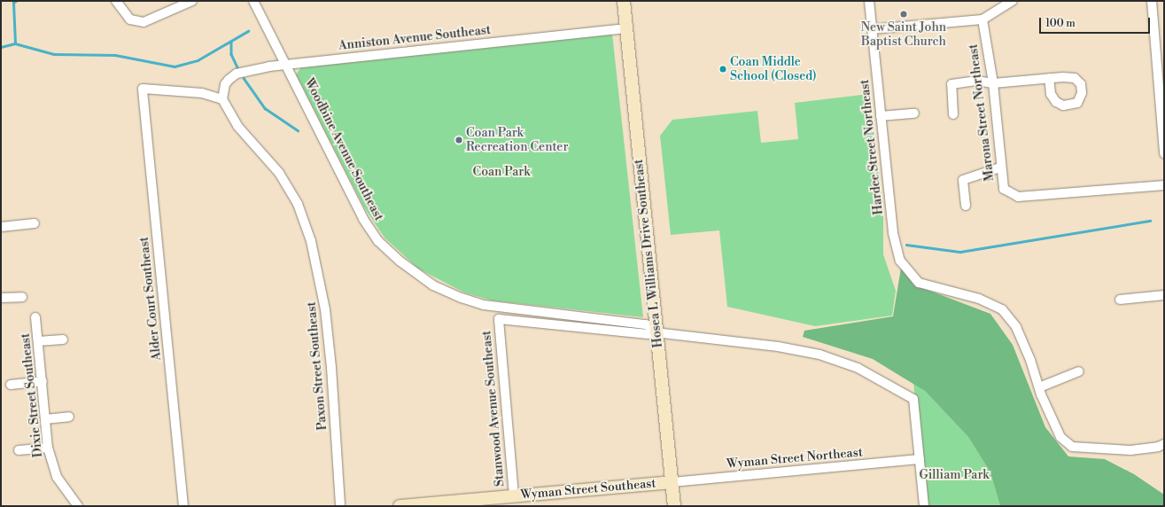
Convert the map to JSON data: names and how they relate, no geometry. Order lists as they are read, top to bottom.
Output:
{
  "streets": {
    "street": [
      "Anniston Avenue Southeast",
      "Marona Street Northeast",
      "Hardee Street Northeast",
      "Woodbine Avenue Southeast",
      "Hosea L Williams Drive Southeast",
      "Alder Court Southeast",
      "Paxon Street Southeast",
      "Dixie Street Southeast",
      "Stanwood Avenue Southeast",
      "Wyman Street Northeast",
      "Wyman Street Southeast"
    ]
  },
  "crossings": [
    ["Anniston Avenue Southeast", "Woodbine Avenue Southeast"],
    ["Anniston Avenue Southeast", "Hosea L Williams Drive Southeast"],
    ["Anniston Avenue Southeast", "Alder Court Southeast"],
    ["Anniston Avenue Southeast", "Paxon Street Southeast"],
    ["Woodbine Avenue Southeast", "Hosea L Williams Drive Southeast"],
    ["Woodbine Avenue Southeast", "Stanwood Avenue Southeast"],
    ["Woodbine Avenue Southeast", "Wyman Street Northeast"],
    ["Hosea L Williams Drive Southeast", "Stanwood Avenue Southeast"],
    ["Hosea L Williams Drive Southeast", "Wyman Street Northeast"],
    ["Hosea L Williams Drive Southeast", "Wyman Street Southeast"],
    ["Alder Court Southeast", "Paxon Street Southeast"],
    ["Stanwood Avenue Southeast", "Wyman Street Southeast"],
    ["Wyman Street Northeast", "Wyman Street Southeast"]
  ],
  "parks": ["Coan Park", "Gilliam Park"],
  "places": ["New Saint John Baptist Church", "Coan Middle School (Closed)", "Coan Park Recreation Center"],
  "scale_bar": "100 m"
}
